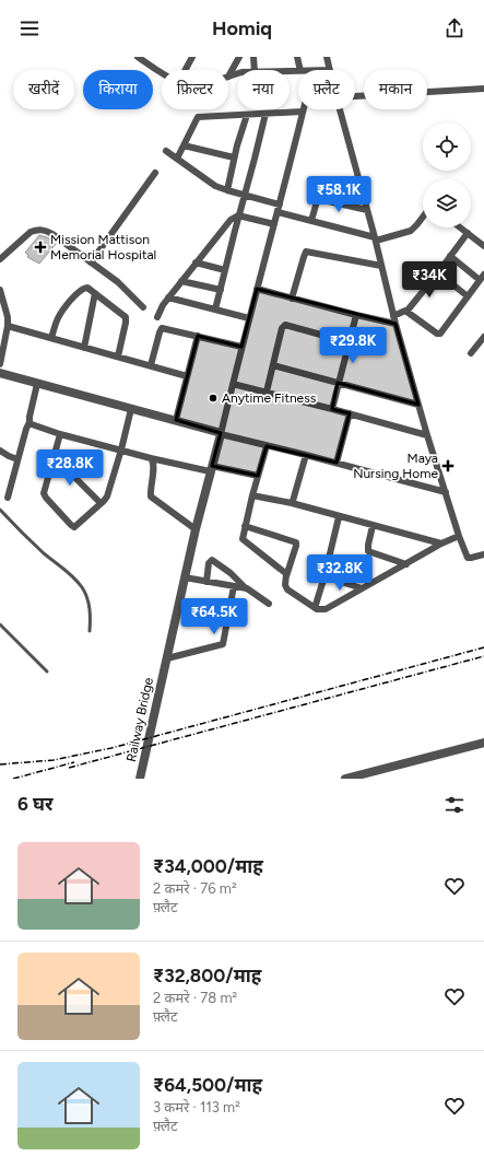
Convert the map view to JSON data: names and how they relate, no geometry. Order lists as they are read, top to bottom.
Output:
{
  "streets": {
    "street": ["Railway Bridge"]
  },
  "places": {
    "health": ["Mission Mattison Memorial Hospital", "Maya Nursing Home"],
    "other": ["Anytime Fitness"]
  },
  "page": {
    "header": "Homiq",
    "chip": [
      "खरीदें",
      "किराया",
      "फ़िल्टर",
      "नया",
      "फ़्लैट",
      "मकान"
    ],
    "price": [
      "₹58.1K",
      "₹34K",
      "₹29.8K",
      "₹28.8K",
      "₹32.8K",
      "₹64.5K"
    ],
    "heading": "6 घर",
    "list": [
      {
        "name": "₹34,000/माह",
        "note": "2 कमरे · 76 m² · फ़्लैट"
      },
      {
        "name": "₹32,800/माह",
        "note": "2 कमरे · 78 m² · फ़्लैट"
      },
      {
        "name": "₹64,500/माह",
        "note": "3 कमरे · 113 m² · फ़्लैट"
      }
    ]
  }
}
